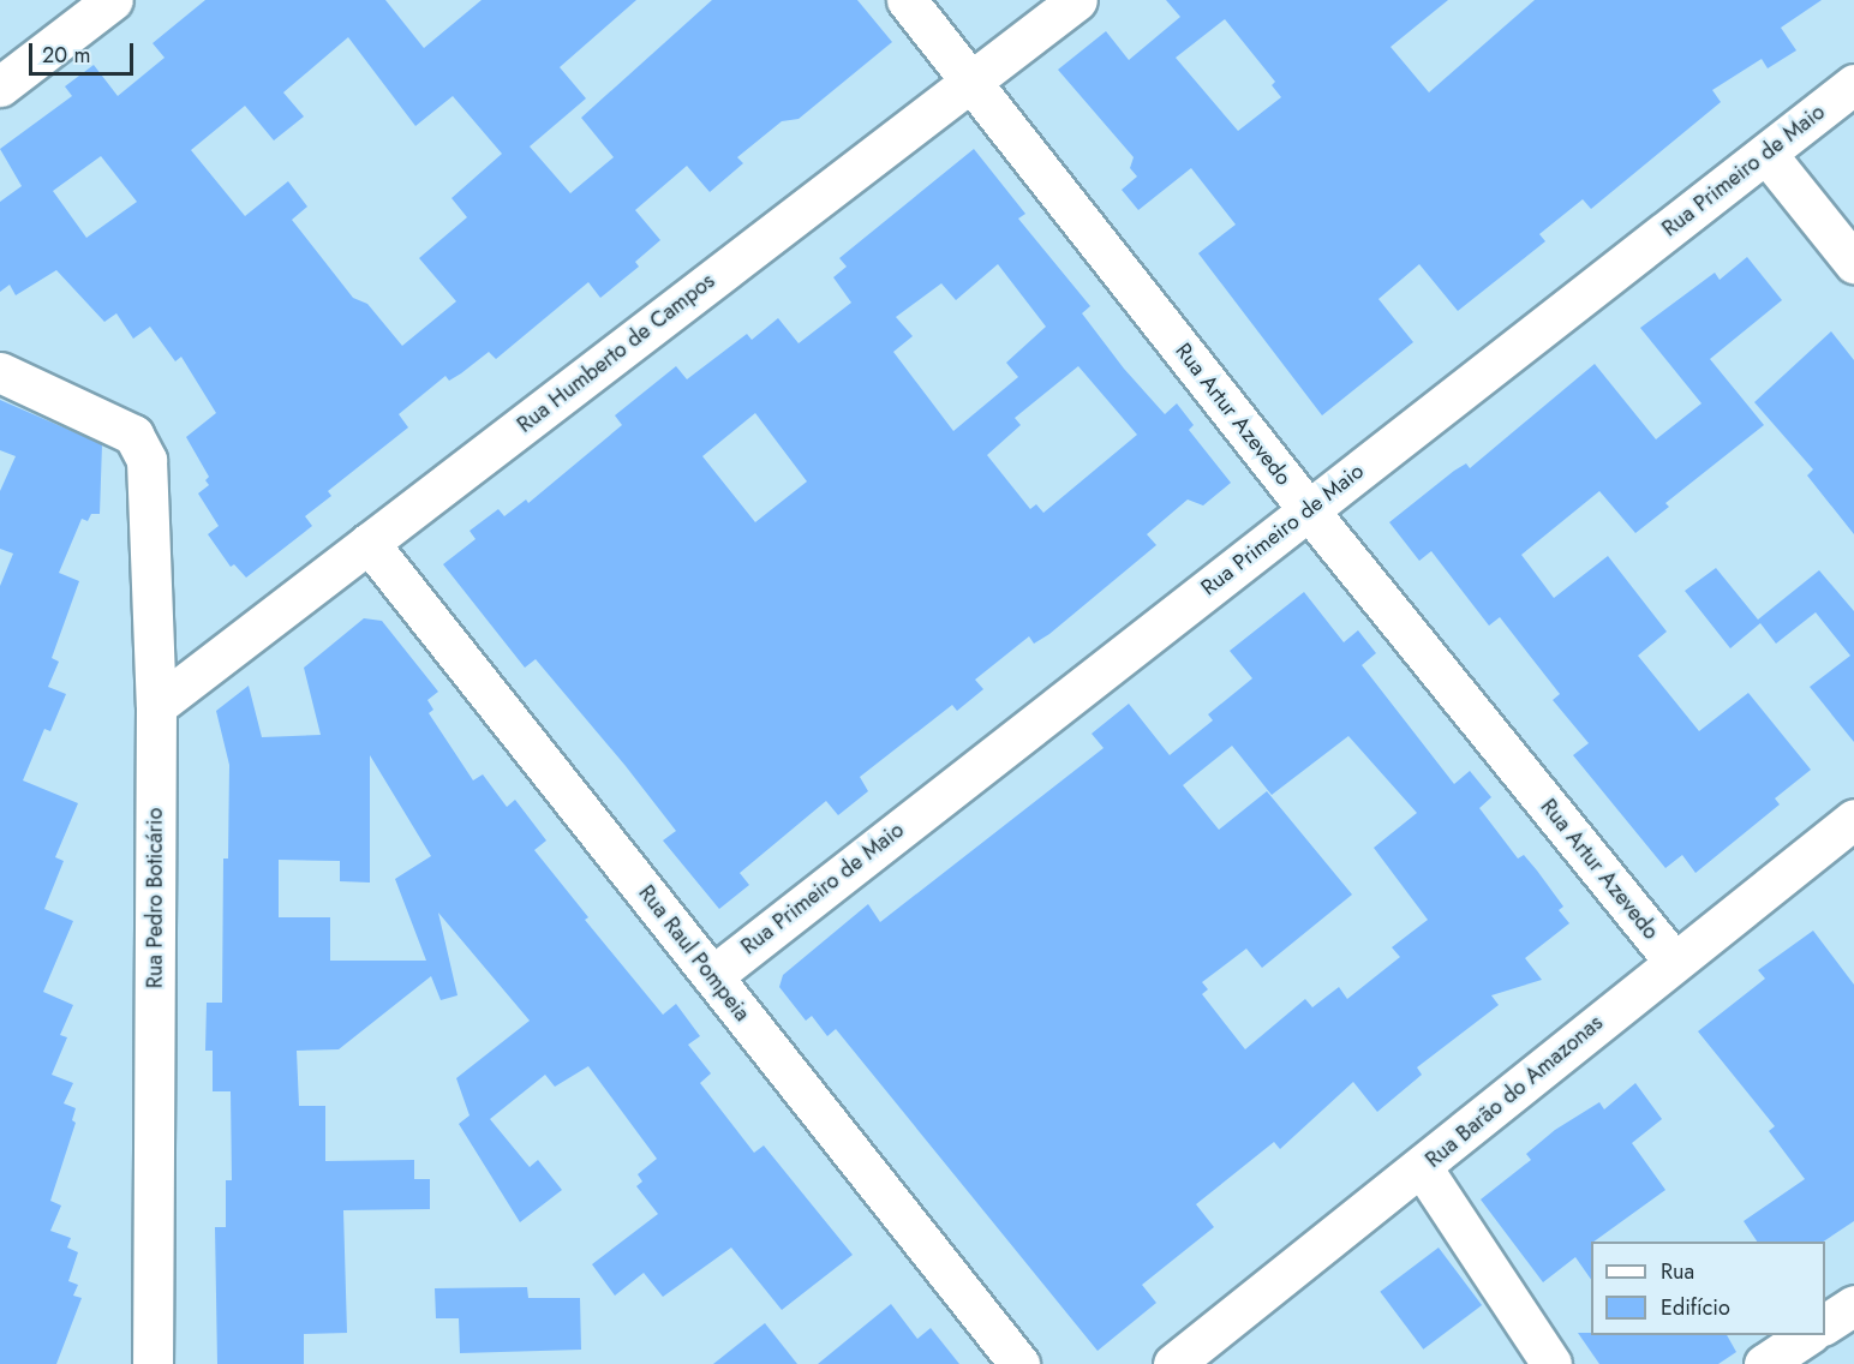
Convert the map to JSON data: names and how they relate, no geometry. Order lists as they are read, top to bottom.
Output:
{
  "streets": {
    "street": [
      "Rua Primeiro de Maio",
      "Rua Humberto de Campos",
      "Rua Artur Azevedo",
      "Rua Pedro Boticário",
      "Rua Raul Pompeia",
      "Rua Barão do Amazonas"
    ]
  },
  "crossings": [
    ["Rua Primeiro de Maio", "Rua Artur Azevedo"],
    ["Rua Primeiro de Maio", "Rua Raul Pompeia"],
    ["Rua Humberto de Campos", "Rua Artur Azevedo"],
    ["Rua Humberto de Campos", "Rua Pedro Boticário"],
    ["Rua Humberto de Campos", "Rua Raul Pompeia"],
    ["Rua Artur Azevedo", "Rua Barão do Amazonas"]
  ],
  "legend": ["Rua", "Edifício"],
  "scale_bar": "20 m"
}
